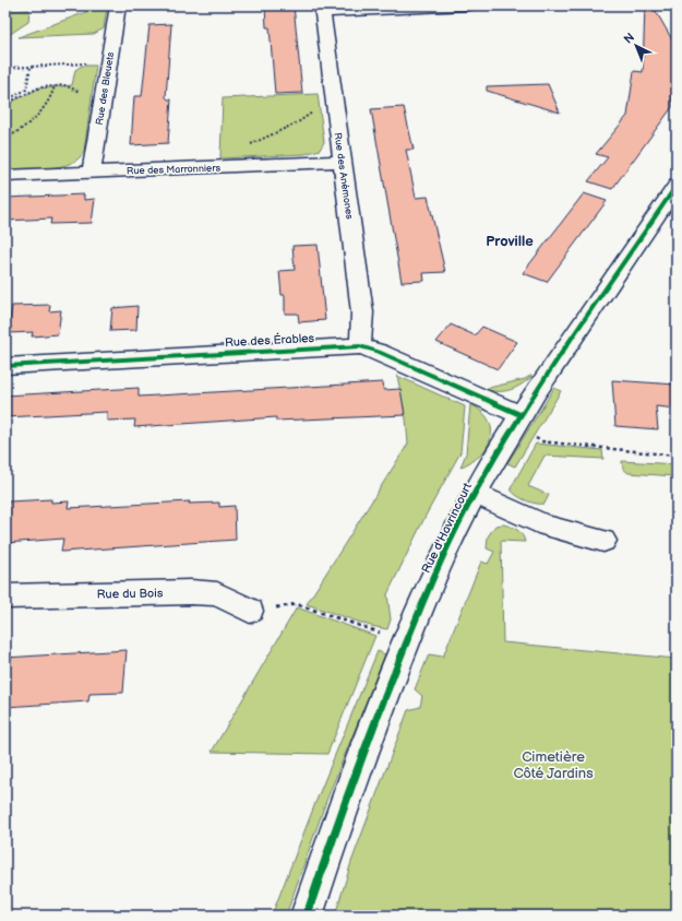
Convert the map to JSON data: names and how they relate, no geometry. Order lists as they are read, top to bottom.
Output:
{
  "streets": {
    "street": [
      "Rue des Bleuets",
      "Rue des Marronniers",
      "Rue des Anémones",
      "Rue des Érables",
      "Rue d'Havrincourt",
      "Rue du Bois"
    ]
  },
  "crossings": [
    ["Rue des Bleuets", "Rue des Marronniers"],
    ["Rue des Marronniers", "Rue des Anémones"],
    ["Rue des Anémones", "Rue des Érables"],
    ["Rue des Érables", "Rue d'Havrincourt"]
  ],
  "districts": ["Proville"],
  "parks": ["Cimetière Côté Jardins"],
  "north": "top left"
}
